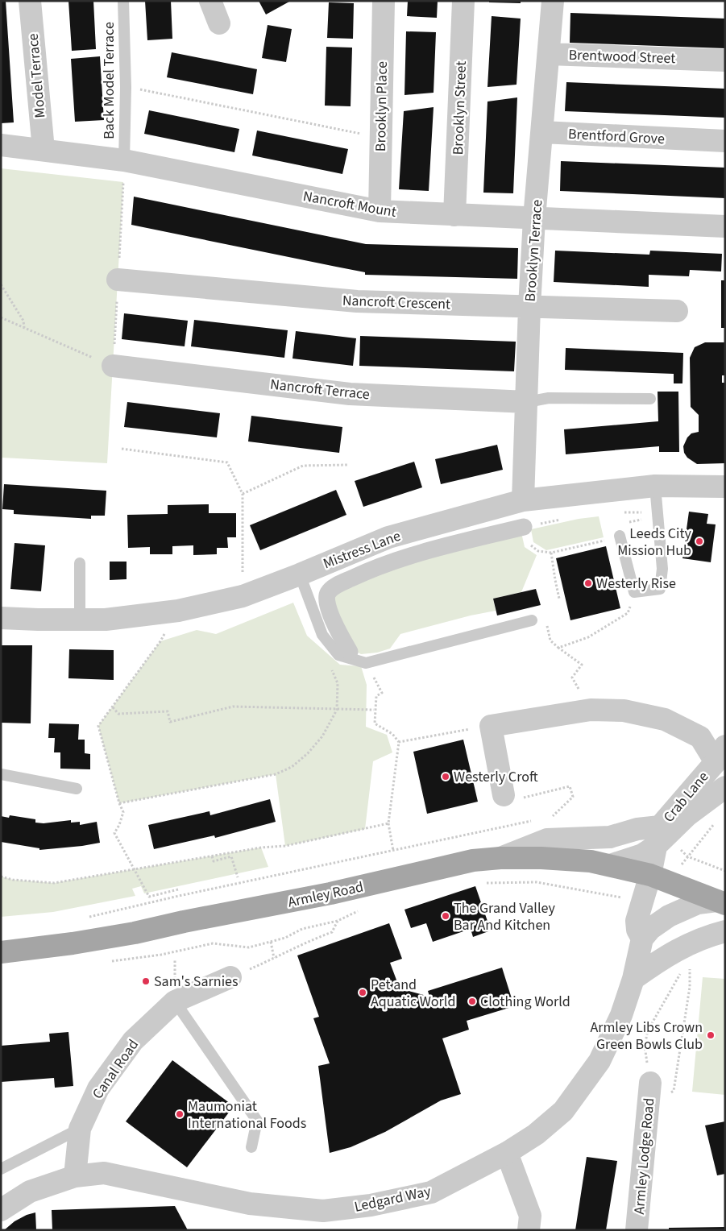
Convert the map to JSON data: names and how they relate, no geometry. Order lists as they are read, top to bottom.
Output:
{
  "streets": {
    "main road": ["Armley Road"],
    "street": [
      "Brentwood Street",
      "Model Terrace",
      "Brooklyn Place",
      "Brooklyn Street",
      "Brentford Grove",
      "Nancroft Mount",
      "Brooklyn Terrace",
      "Nancroft Crescent",
      "Nancroft Terrace",
      "Mistress Lane",
      "Crab Lane",
      "Canal Road",
      "Armley Lodge Road",
      "Ledgard Way"
    ],
    "lane": ["Back Model Terrace"]
  },
  "crossings": [
    ["Brentwood Street", "Brooklyn Terrace"],
    ["Model Terrace", "Nancroft Mount"],
    ["Back Model Terrace", "Nancroft Mount"],
    ["Brooklyn Place", "Nancroft Mount"],
    ["Brooklyn Street", "Nancroft Mount"],
    ["Brentford Grove", "Brooklyn Terrace"],
    ["Nancroft Mount", "Brooklyn Terrace"],
    ["Brooklyn Terrace", "Nancroft Crescent"],
    ["Brooklyn Terrace", "Nancroft Terrace"],
    ["Brooklyn Terrace", "Mistress Lane"],
    ["Crab Lane", "Armley Road"],
    ["Crab Lane", "Ledgard Way"],
    ["Armley Road", "Ledgard Way"],
    ["Canal Road", "Ledgard Way"]
  ],
  "places": [
    "Leeds City Mission Hub",
    "Westerly Rise",
    "Westerly Croft",
    "The Grand Valley Bar And Kitchen",
    "Sam's Sarnies",
    "Pet and Aquatic World",
    "Clothing World",
    "Armley Libs Crown Green Bowls Club",
    "Maumoniat International Foods"
  ]
}
